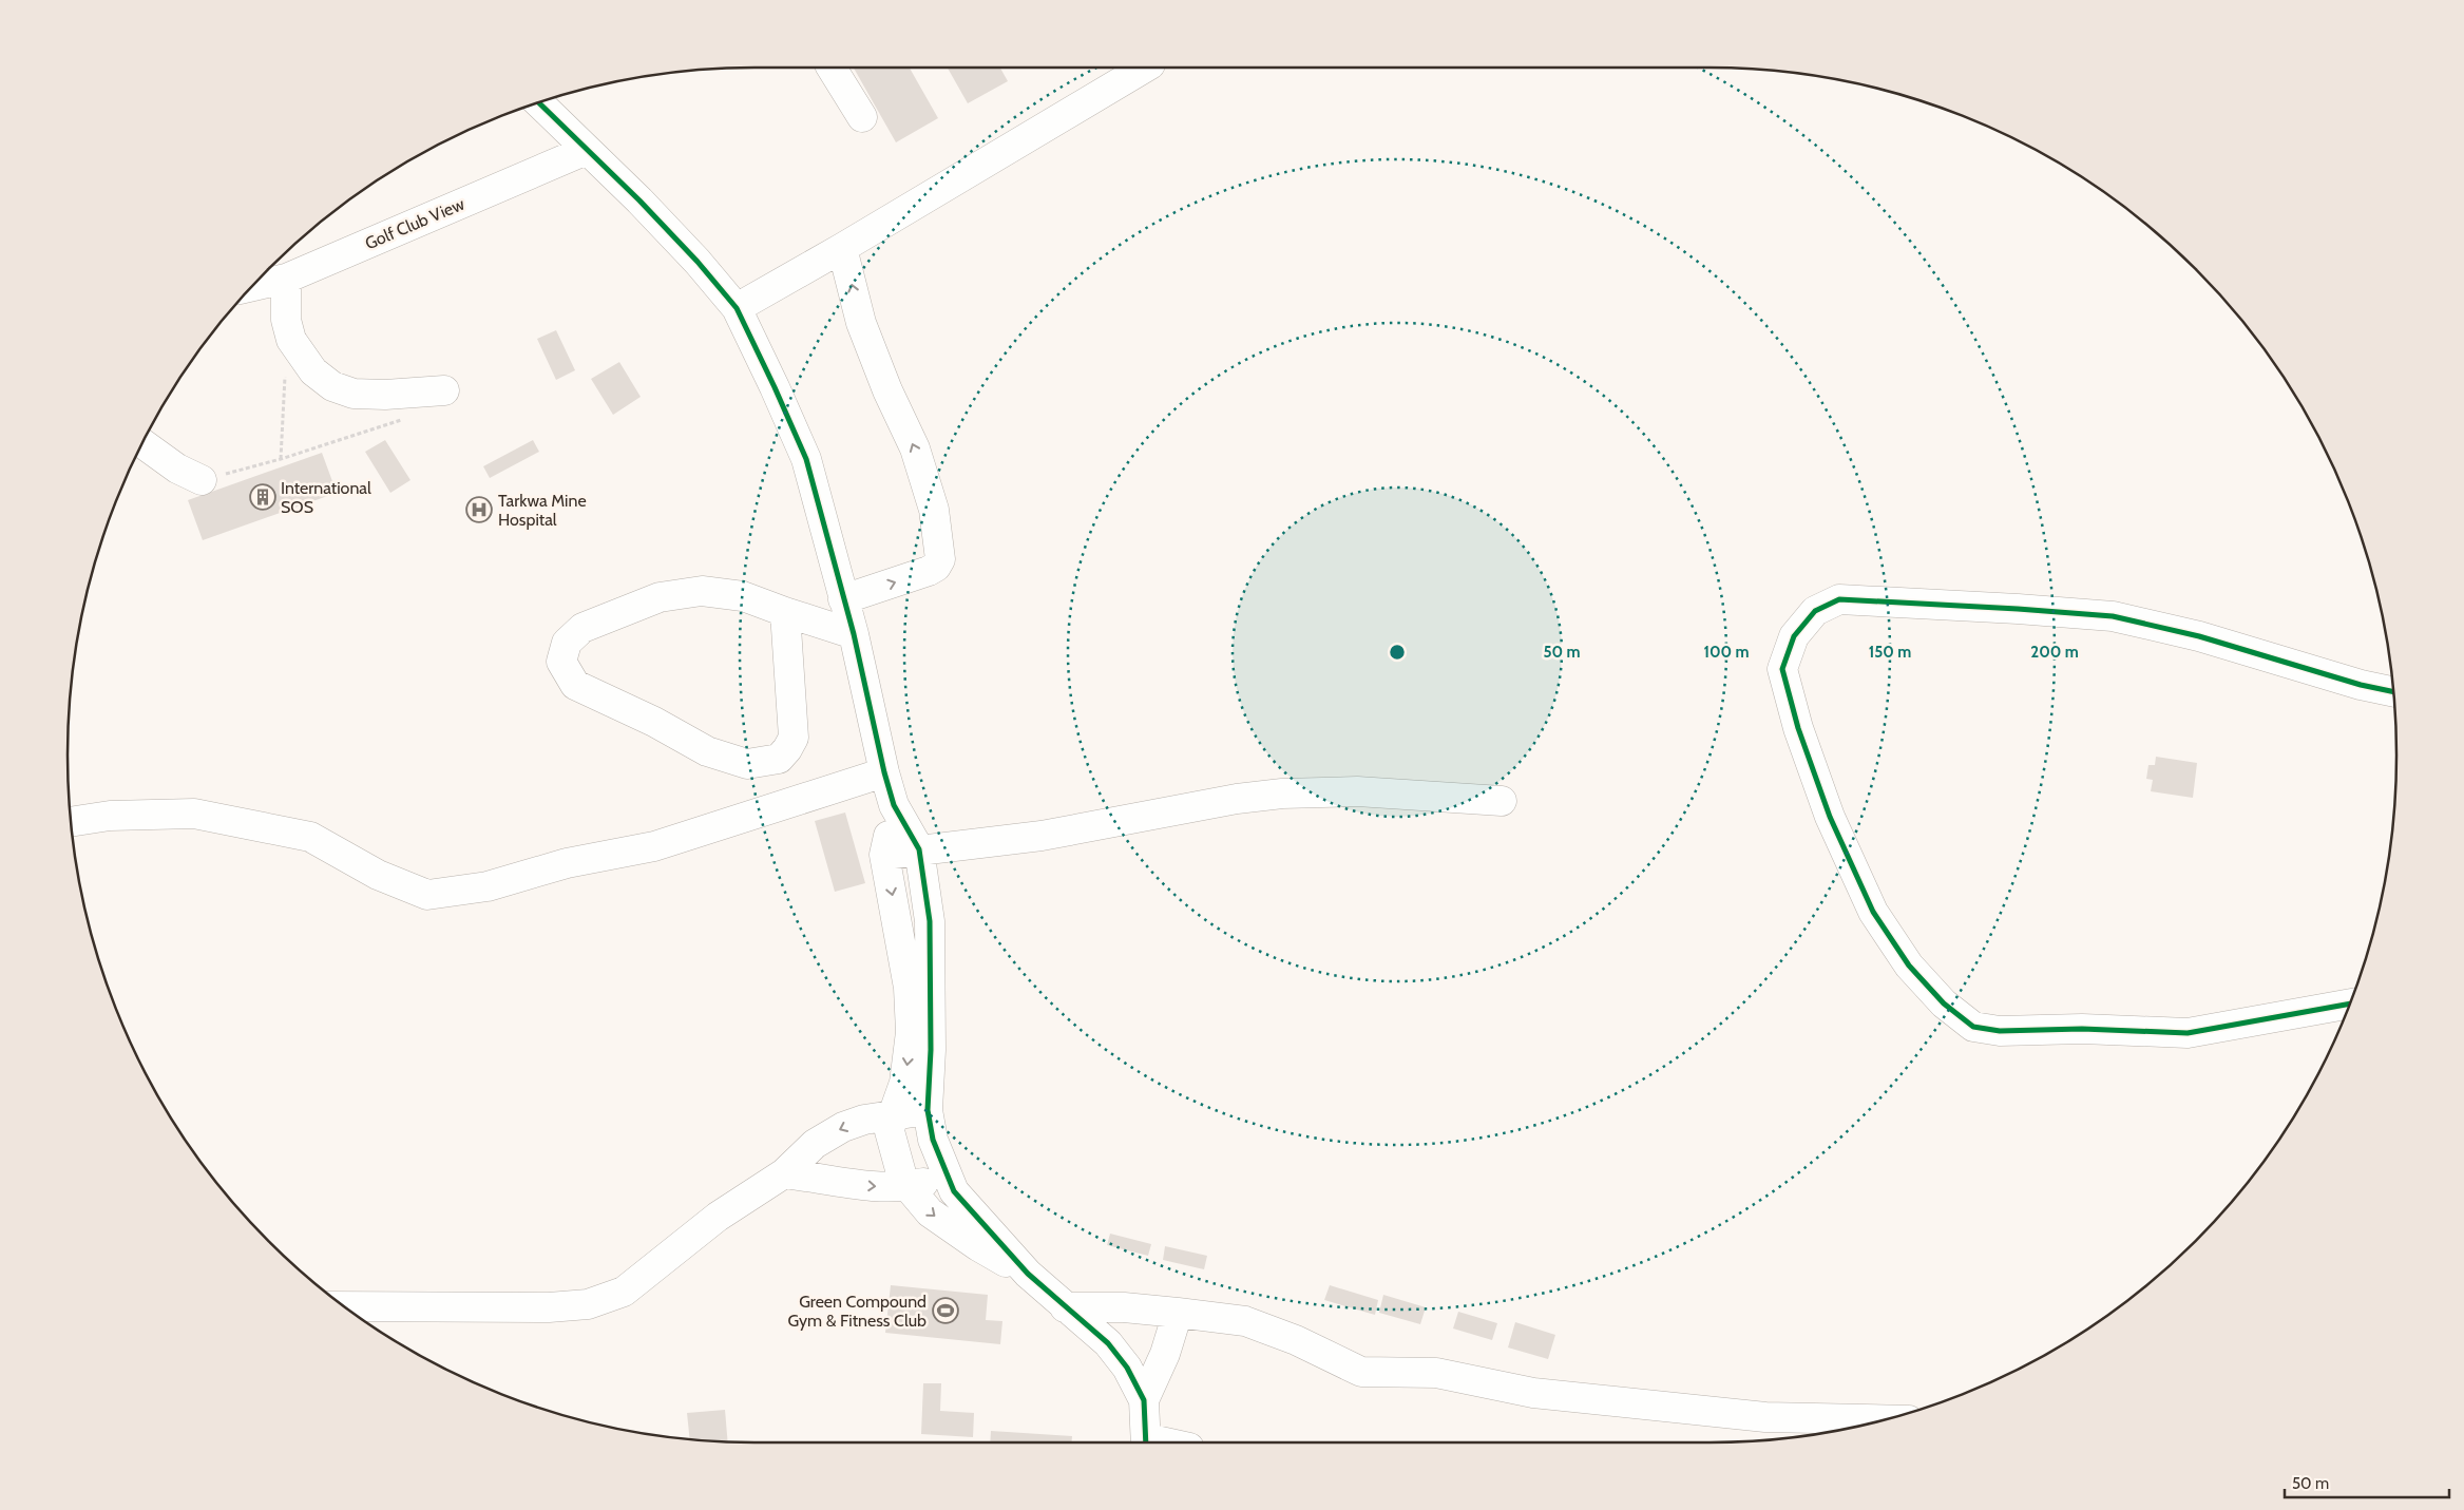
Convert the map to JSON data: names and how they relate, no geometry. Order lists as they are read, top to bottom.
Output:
{
  "streets": {
    "street": ["Golf Club View"]
  },
  "places": {
    "building": ["International SOS"],
    "hospital": ["Tarkwa Mine Hospital"],
    "sports": ["Green Compound Gym & Fitness Club"]
  },
  "scale_bar": "50 m",
  "rings": [
    "50 m",
    "100 m",
    "150 m",
    "200 m"
  ]
}
